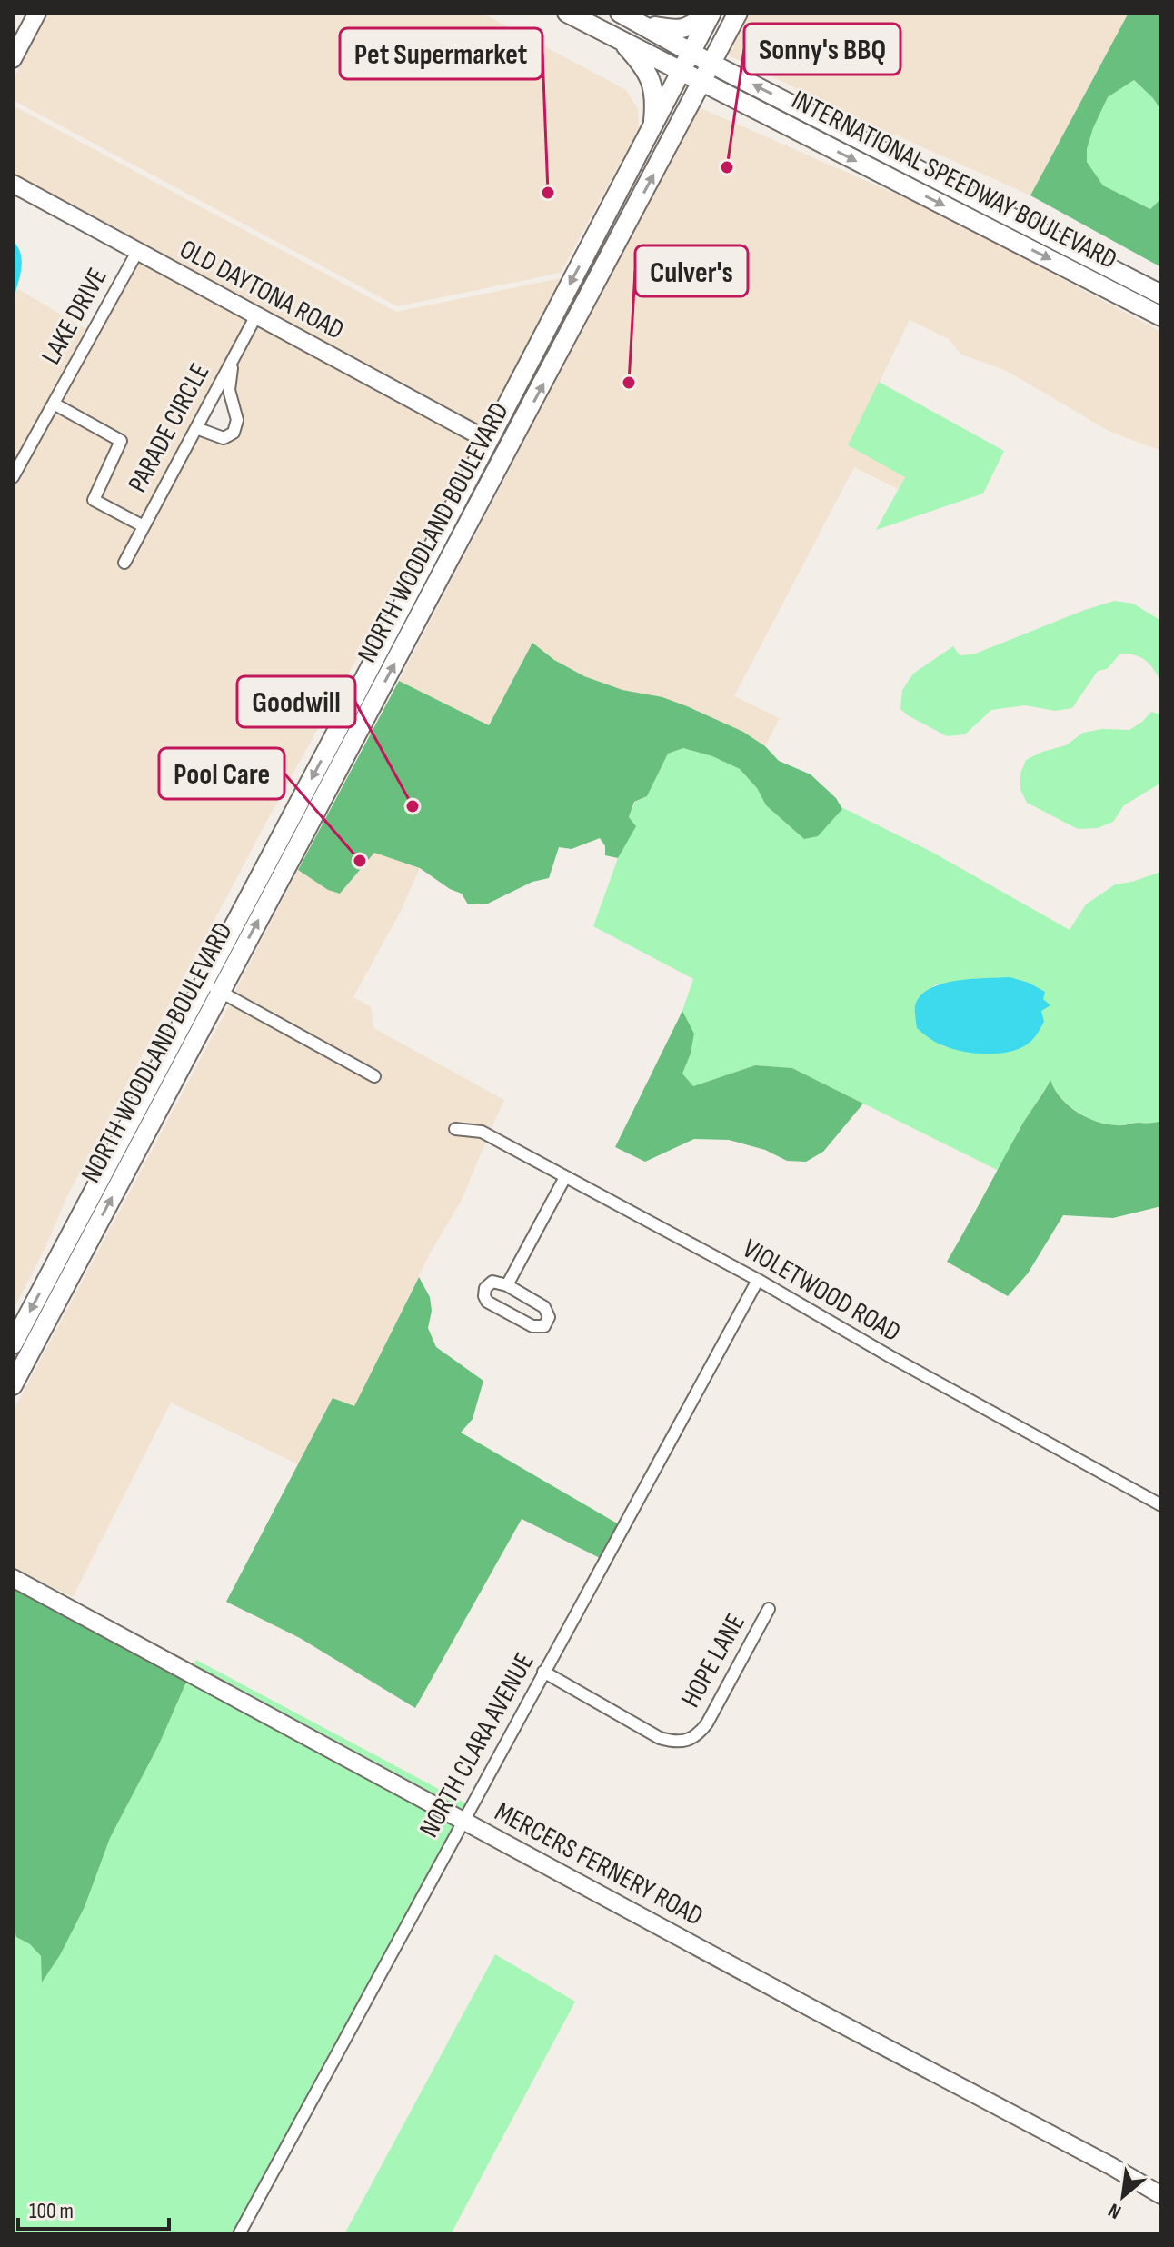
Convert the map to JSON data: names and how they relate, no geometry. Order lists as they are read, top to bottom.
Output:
{
  "streets": {
    "main road": ["INTERNATIONAL SPEEDWAY BOULEVARD", "NORTH WOODLAND BOULEVARD"],
    "street": [
      "OLD DAYTONA ROAD",
      "LAKE DRIVE",
      "PARADE CIRCLE",
      "VIOLETWOOD ROAD",
      "HOPE LANE",
      "NORTH CLARA AVENUE",
      "MERCERS FERNERY ROAD"
    ]
  },
  "crossings": [
    ["INTERNATIONAL SPEEDWAY BOULEVARD", "NORTH WOODLAND BOULEVARD"],
    ["OLD DAYTONA ROAD", "LAKE DRIVE"],
    ["OLD DAYTONA ROAD", "PARADE CIRCLE"],
    ["OLD DAYTONA ROAD", "NORTH WOODLAND BOULEVARD"],
    ["LAKE DRIVE", "PARADE CIRCLE"],
    ["VIOLETWOOD ROAD", "NORTH CLARA AVENUE"],
    ["HOPE LANE", "NORTH CLARA AVENUE"],
    ["NORTH CLARA AVENUE", "MERCERS FERNERY ROAD"]
  ],
  "places": [
    "Sonny's BBQ",
    "Pet Supermarket",
    "Culver's",
    "Goodwill",
    "Pool Care"
  ],
  "scale_bar": "100 m",
  "north": "bottom left"
}
